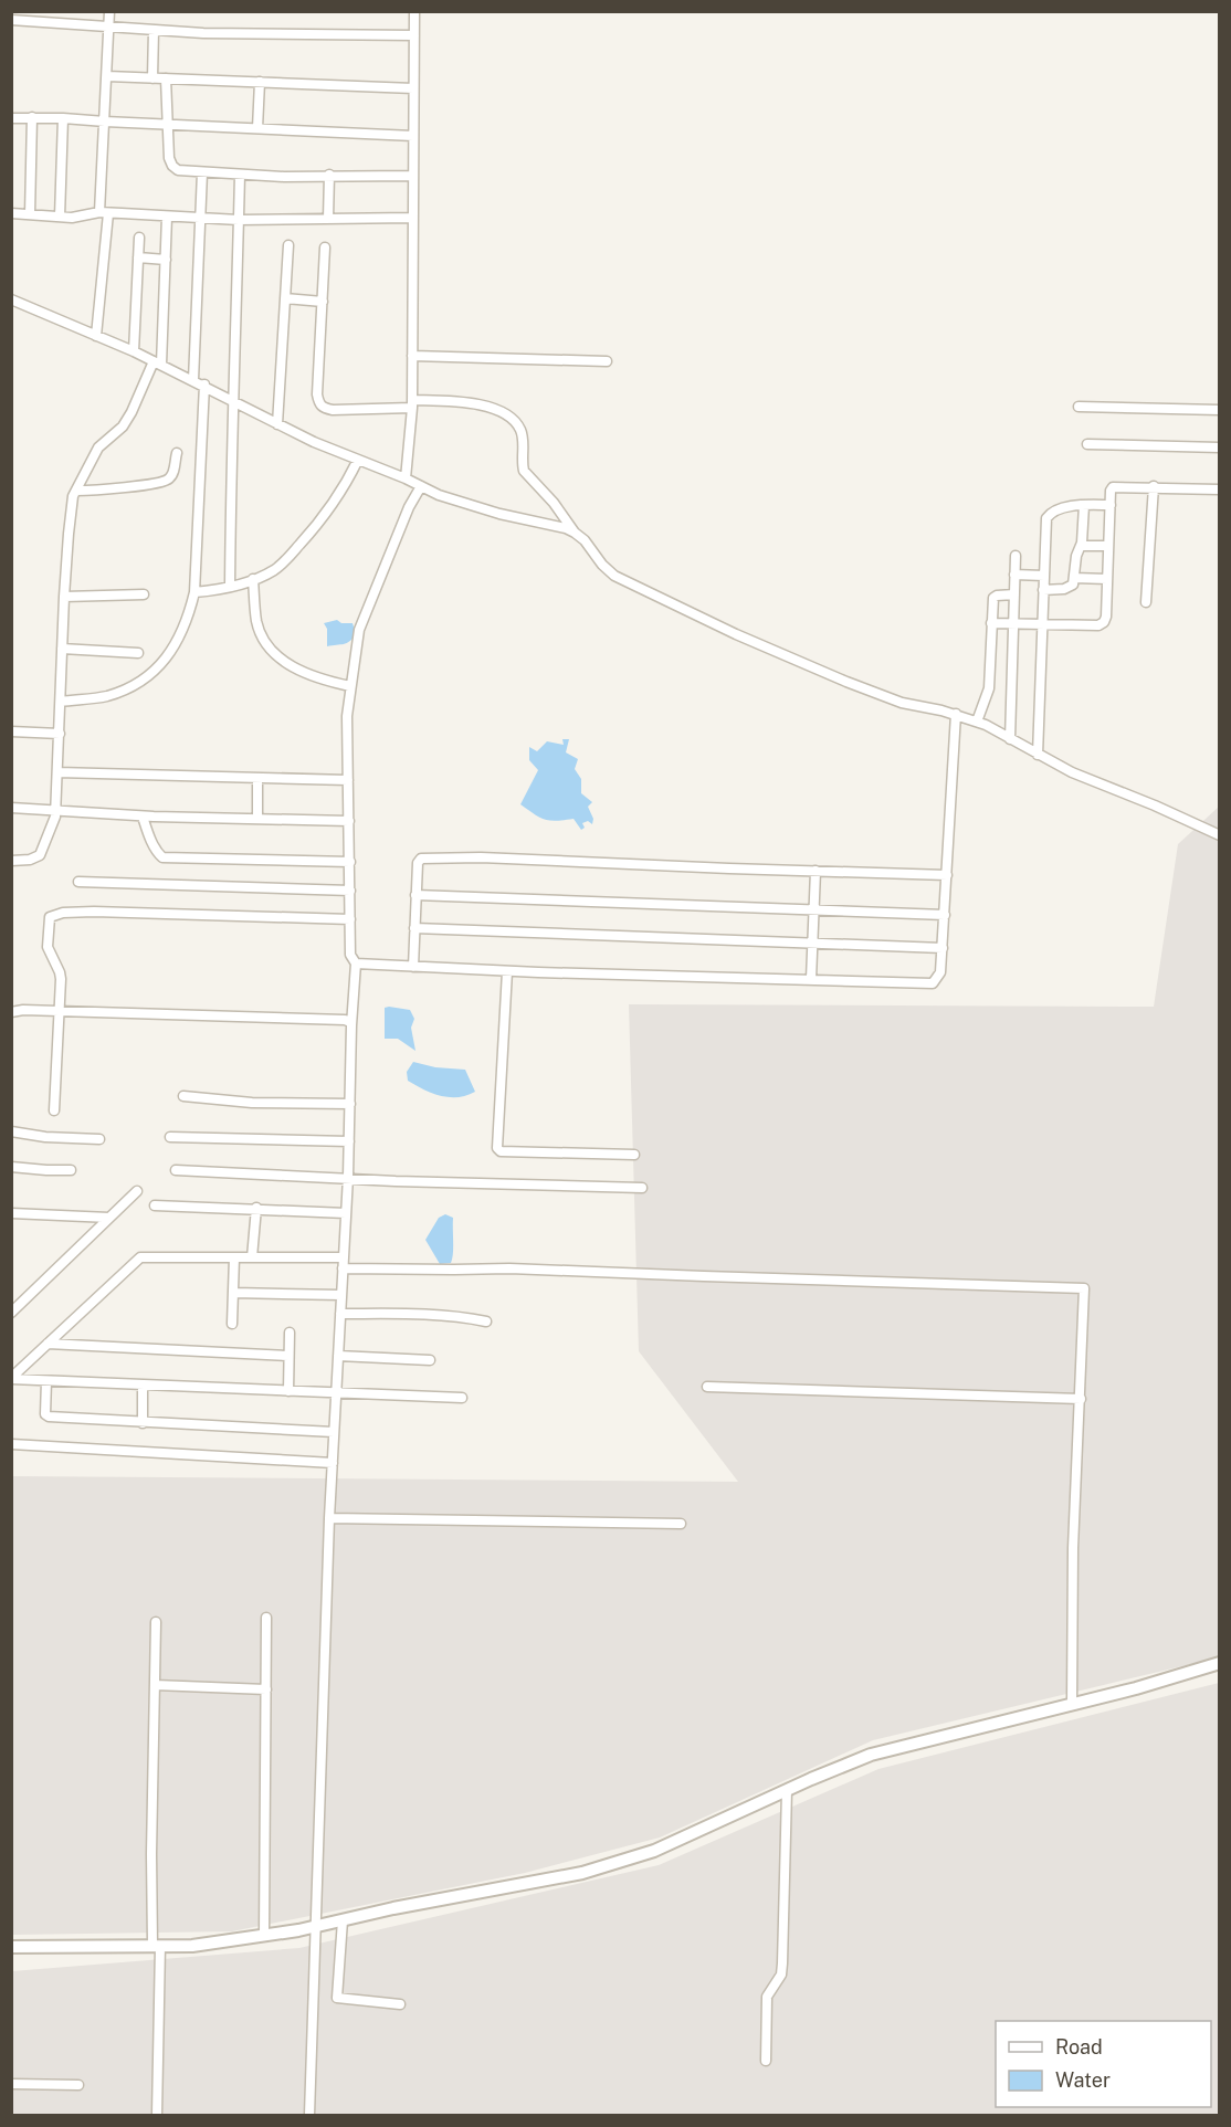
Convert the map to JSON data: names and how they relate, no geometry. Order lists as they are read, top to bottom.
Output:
{
  "legend": ["Road", "Water"]
}
